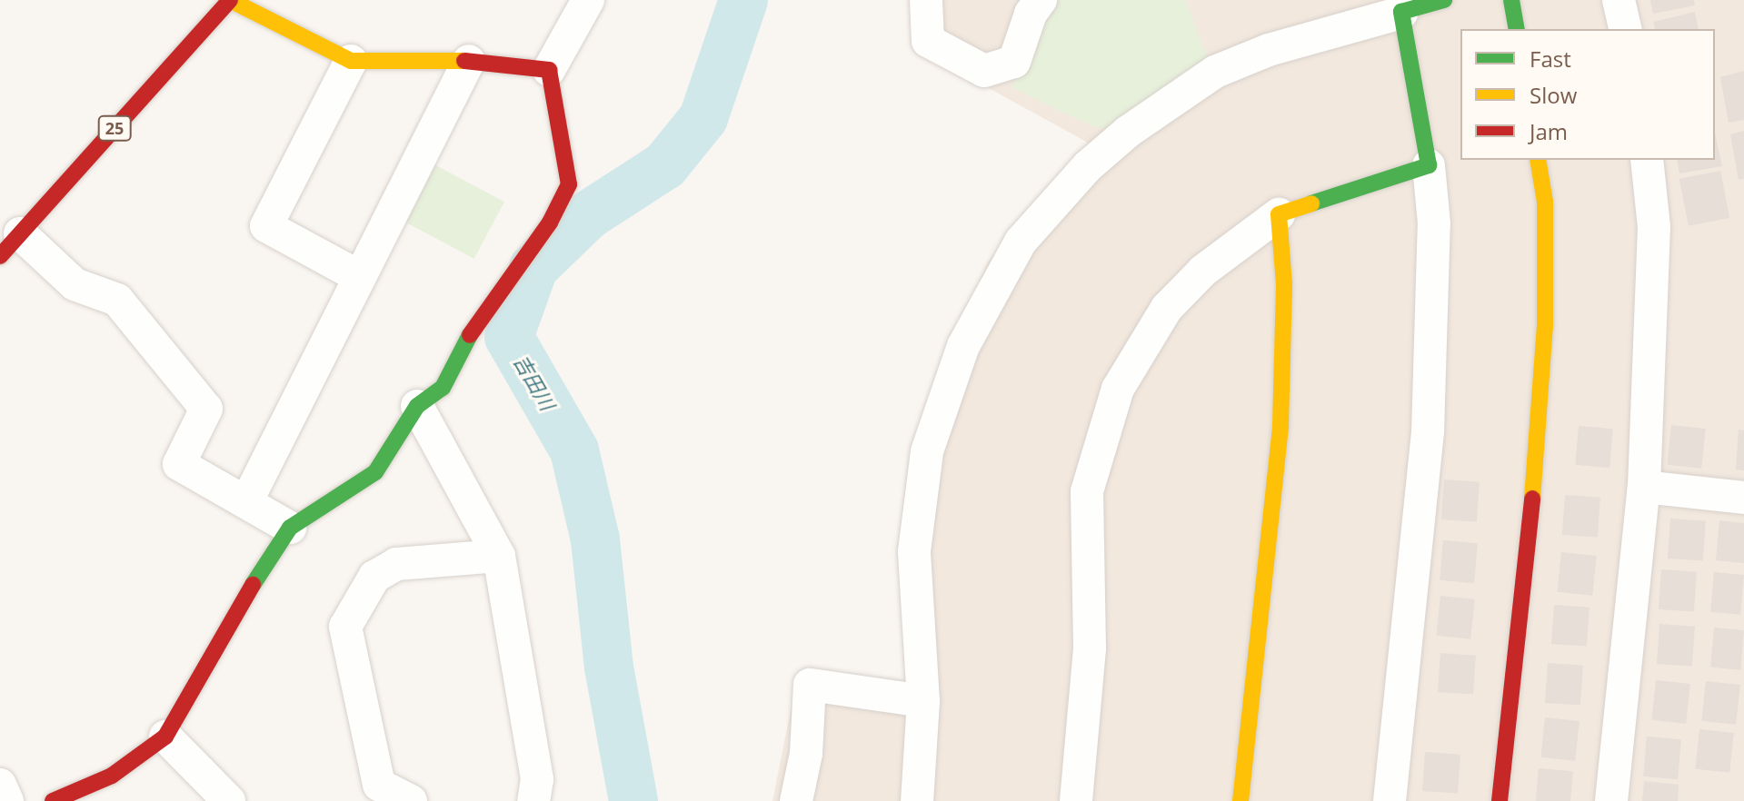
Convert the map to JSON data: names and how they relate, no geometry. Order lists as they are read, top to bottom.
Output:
{
  "streets": {
    "street": ["25"]
  },
  "water": ["吉田川"],
  "legend": ["Fast", "Slow", "Jam"]
}
